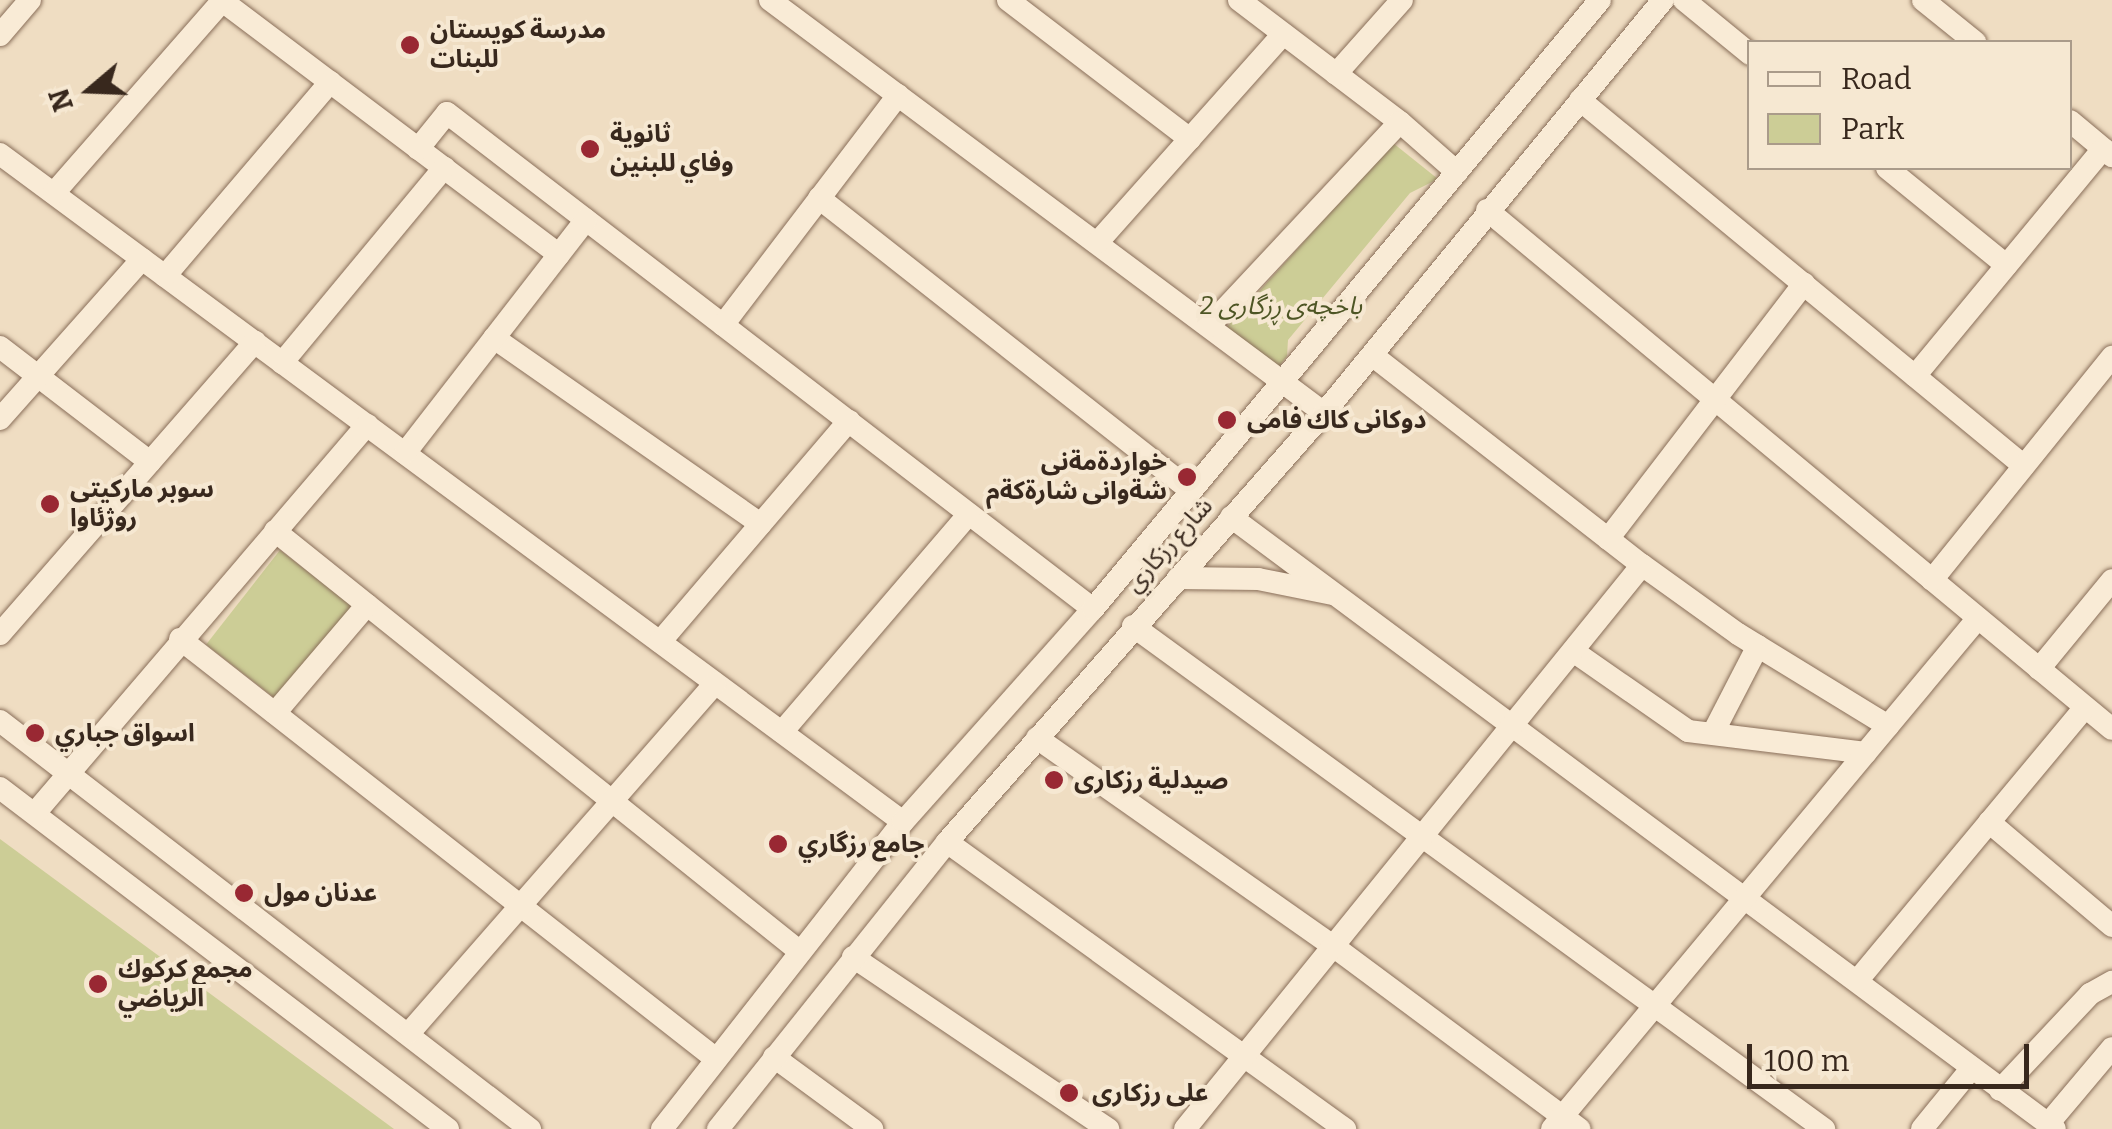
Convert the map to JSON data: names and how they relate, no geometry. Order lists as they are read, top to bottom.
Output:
{
  "streets": {
    "street": ["شارع رزكاري"]
  },
  "parks": ["باخچەی ڕزگاری 2"],
  "places": [
    "مدرسة كويستان للبنات",
    "ثانوية وفاي للبنين",
    "دوكانى كاك فامى",
    "خواردةمةنى شةوانى شارةكةم",
    "سوبر ماركيتى روژئاوا",
    "اسواق جباري",
    "صيدلية رزكارى",
    "جامع رزگاري",
    "عدنان مول",
    "مجمع كركوك الرياضي",
    "على رزكارى"
  ],
  "legend": ["Road", "Park"],
  "scale_bar": "100 m",
  "north": "left"
}
